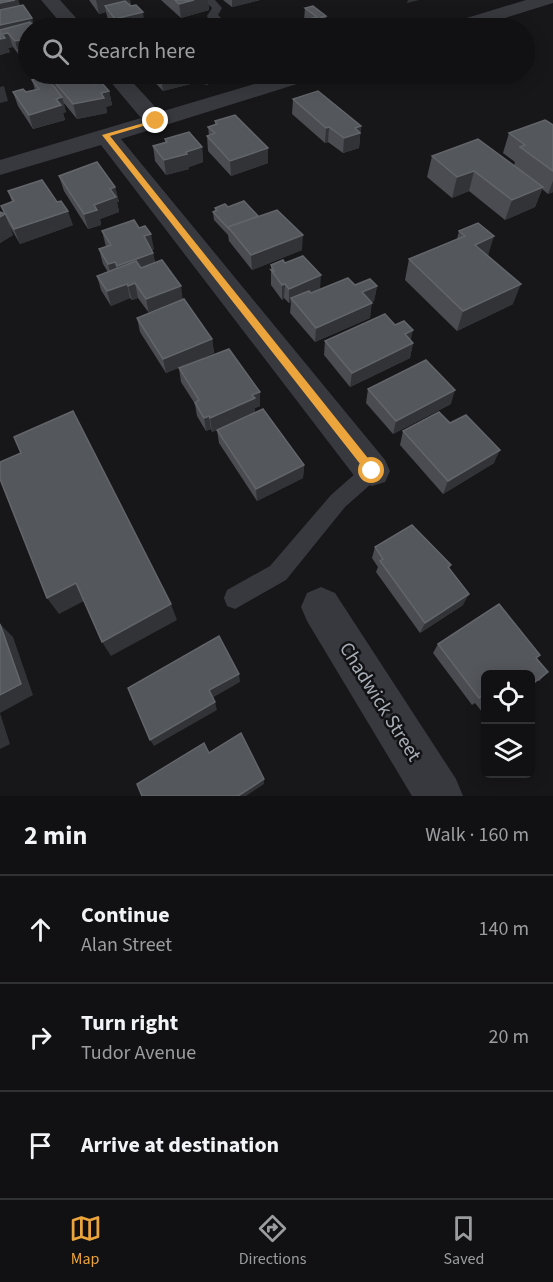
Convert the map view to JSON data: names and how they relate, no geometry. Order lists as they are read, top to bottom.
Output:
{
  "streets": {
    "street": ["Chadwick Street"]
  },
  "page": {
    "search": "Search here",
    "heading": ["2 min", "Walk · 160 m"],
    "list": [
      ["Continue", "Alan Street", "140 m"],
      ["Turn right", "Tudor Avenue", "20 m"],
      "Arrive at destination"
    ],
    "nav": ["Map", "Directions", "Saved"]
  }
}
